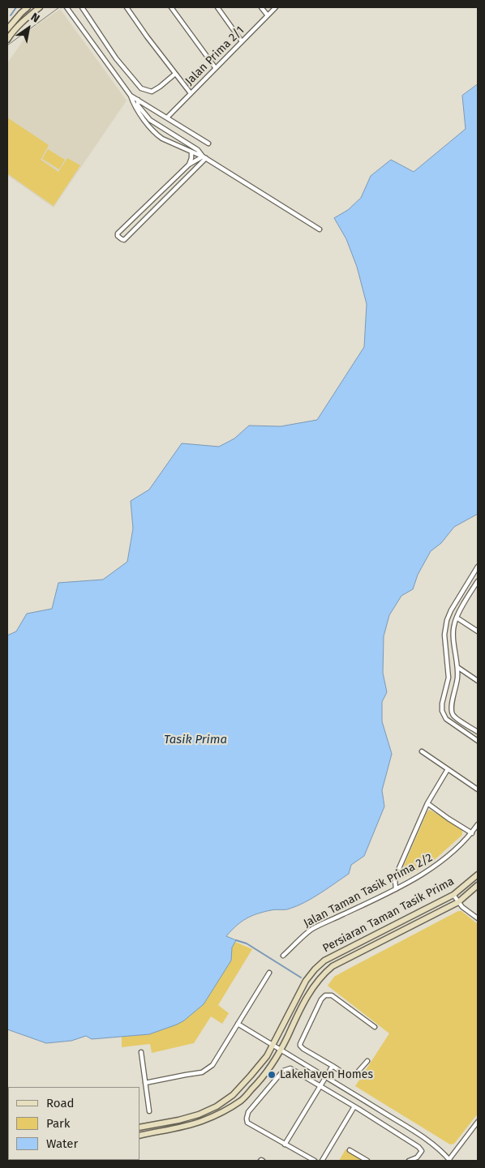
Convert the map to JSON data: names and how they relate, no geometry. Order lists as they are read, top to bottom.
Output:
{
  "streets": {
    "main road": ["Persiaran Taman Tasik Prima"],
    "street": ["Jalan Prima 2/1", "Jalan Taman Tasik Prima 2/2"]
  },
  "water": ["Tasik Prima"],
  "places": ["Lakehaven Homes"],
  "legend": ["Road", "Park", "Water"],
  "north": "top right"
}
